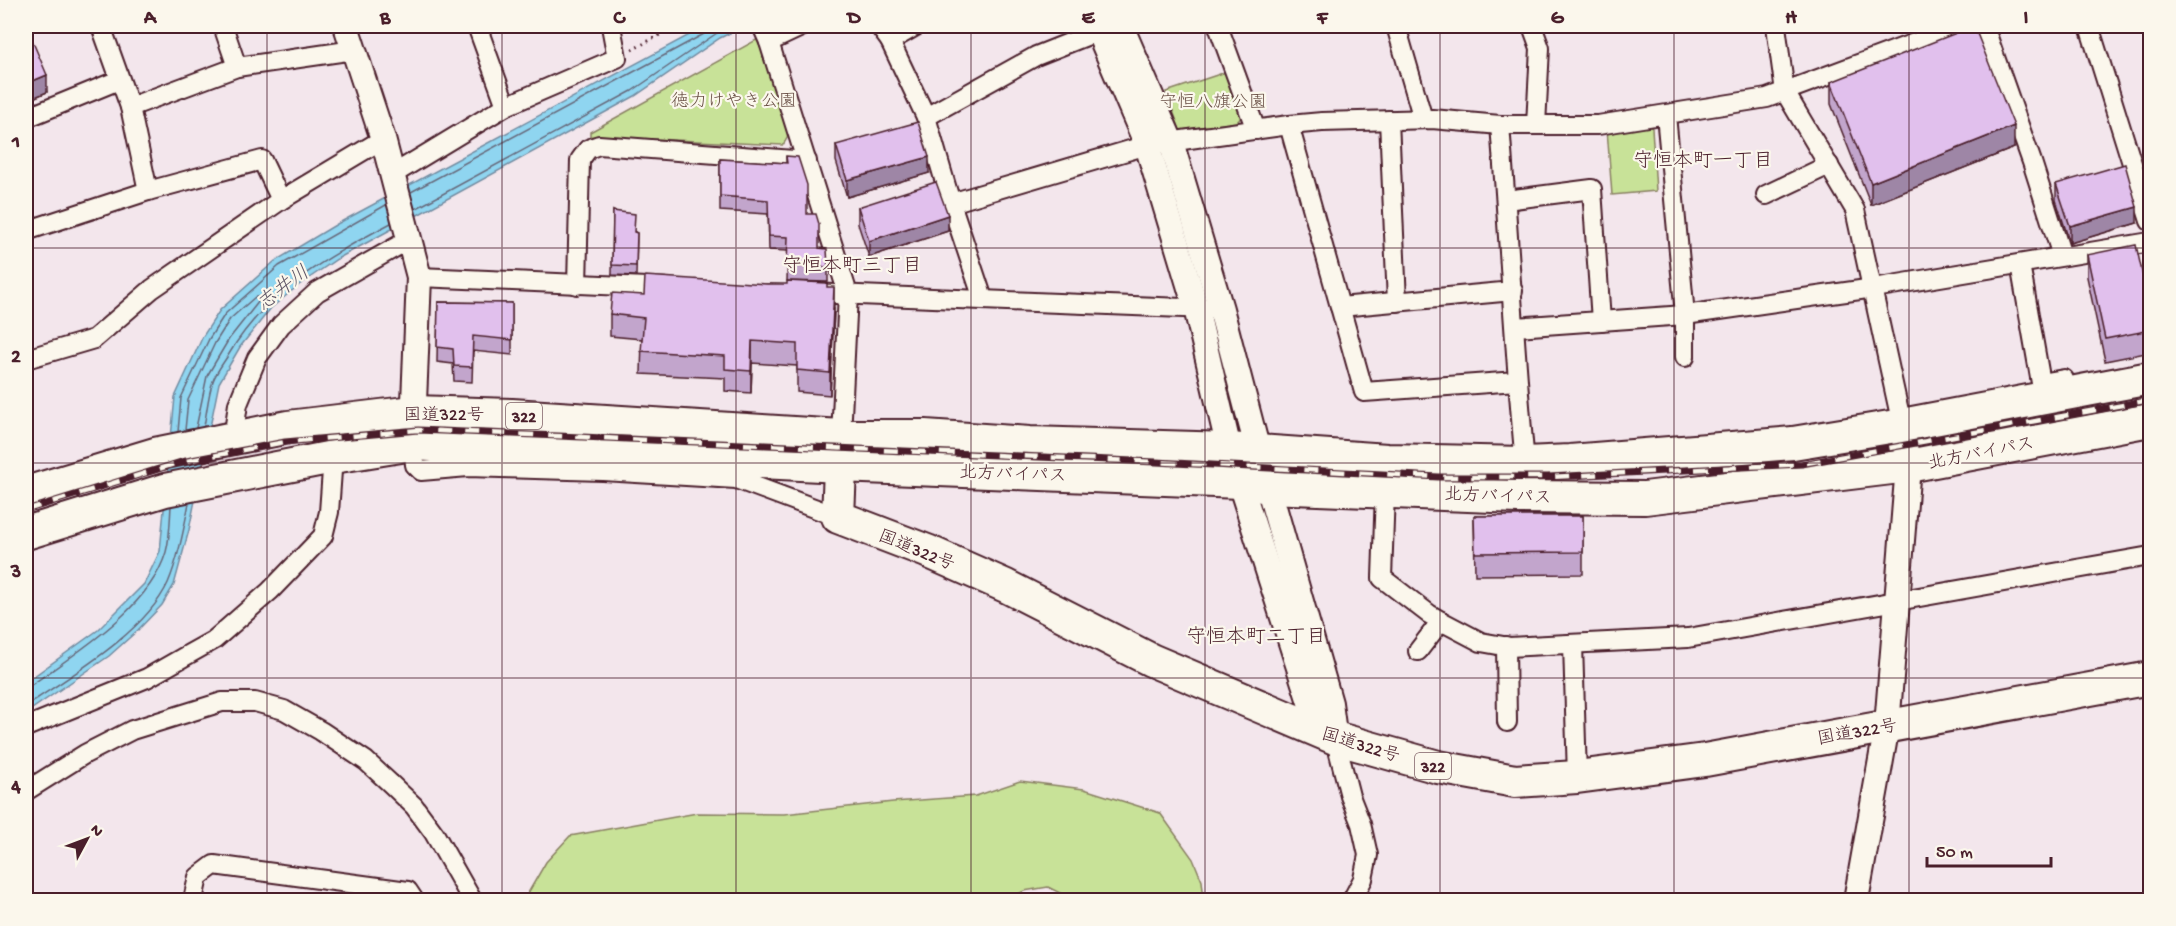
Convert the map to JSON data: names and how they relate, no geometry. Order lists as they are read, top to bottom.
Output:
{
  "streets": {
    "highway": ["国道322号", "322", "北方バイパス"]
  },
  "crossings": [
    ["国道322号", "北方バイパス"]
  ],
  "districts": ["守恒本町一丁目", "守恒本町三丁目", "守恒本町二丁目"],
  "water": ["志井川"],
  "parks": ["徳力けやき公園", "守恒八旗公園"],
  "scale_bar": "50 m",
  "north": "top right",
  "grid": {
    "columns": [
      "A",
      "B",
      "C",
      "D",
      "E",
      "F",
      "G",
      "H",
      "I"
    ],
    "rows": [
      "1",
      "2",
      "3",
      "4"
    ]
  }
}
